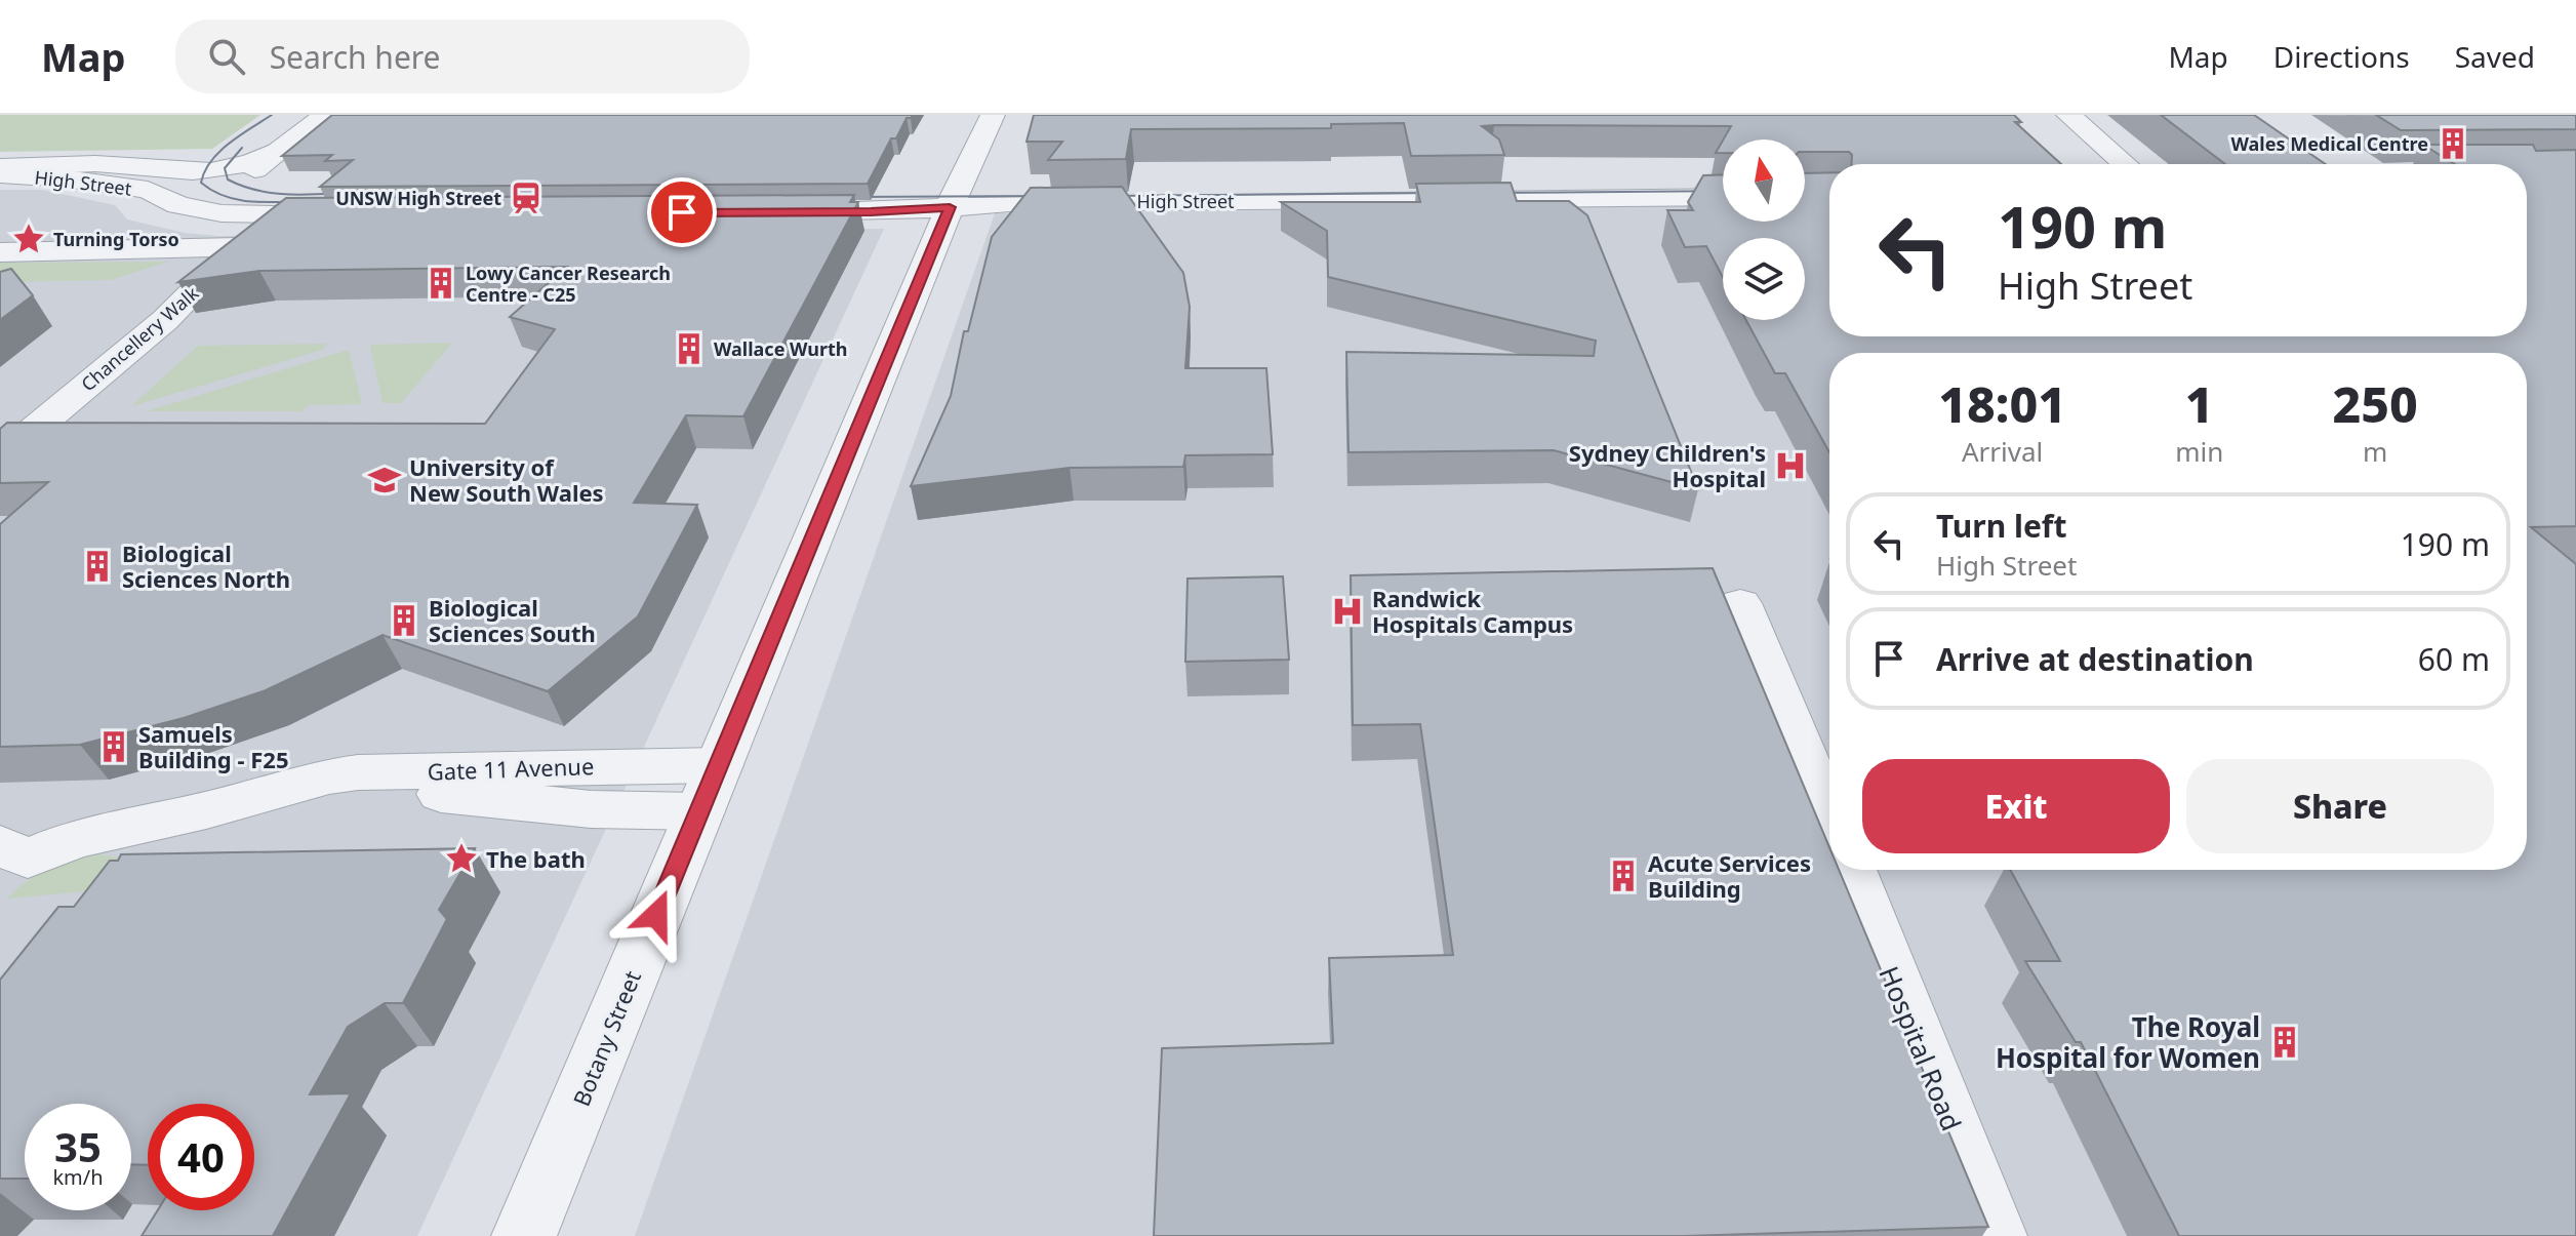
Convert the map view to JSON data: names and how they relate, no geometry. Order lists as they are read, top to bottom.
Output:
{
  "streets": {
    "street": [
      "High Street",
      "Chancellery Walk",
      "Gate 11 Avenue",
      "Botany Street",
      "Hospital Road"
    ]
  },
  "crossings": [
    ["High Street", "Chancellery Walk"],
    ["High Street", "Botany Street"],
    ["Gate 11 Avenue", "Botany Street"]
  ],
  "places": {
    "building": [
      "Wales Medical Centre",
      "Lowy Cancer Research Centre - C25",
      "Wallace Wurth",
      "Biological Sciences North",
      "Biological Sciences South",
      "Samuels Building - F25",
      "Acute Services Building",
      "The Royal Hospital for Women"
    ],
    "station": ["UNSW High Street"],
    "place": ["Turning Torso", "The bath"],
    "hospital": ["Sydney Children's Hospital", "Randwick Hospitals Campus"],
    "school or university": ["University of New South Wales"]
  },
  "north": "top",
  "page": {
    "header": "Map",
    "search": "Search here",
    "nav": ["Map", "Directions", "Saved"],
    "turn": ["190 m", "High Street"],
    "eta": [
      "18:01",
      "Arrival",
      "1",
      "min",
      "250",
      "m"
    ],
    "list": [
      {
        "name": "Turn left",
        "note": "High Street",
        "value": "190 m"
      },
      {
        "name": "Arrive at destination",
        "value": "60 m"
      }
    ],
    "buttons": ["Exit", "Share"],
    "speed": "35 km/h",
    "limit": "40"
  }
}
